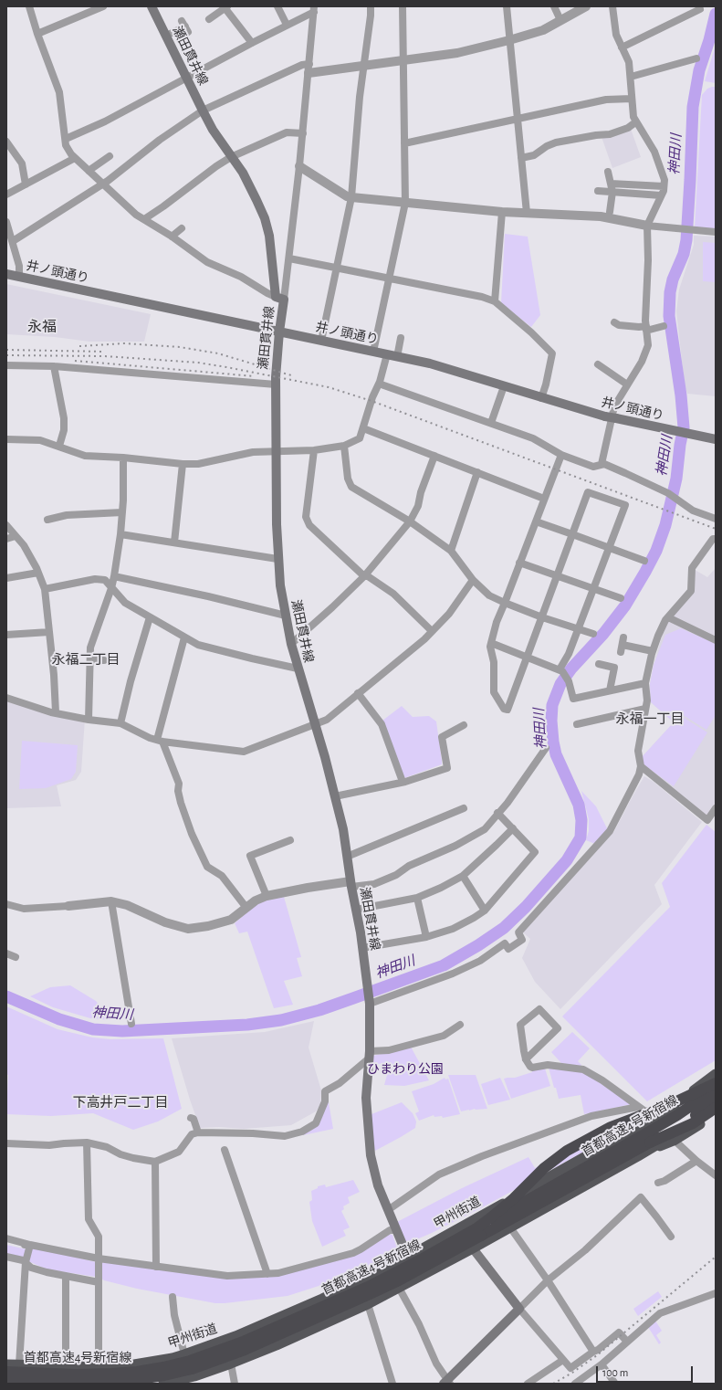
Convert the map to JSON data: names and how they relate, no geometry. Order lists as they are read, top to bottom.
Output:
{
  "streets": {
    "highway": ["首都高速4号新宿線", "甲州街道"],
    "main road": ["瀬田貫井線", "井ノ頭通り"]
  },
  "crossings": [
    ["瀬田貫井線", "井ノ頭通り"],
    ["瀬田貫井線", "甲州街道"]
  ],
  "districts": [
    "永福",
    "永福二丁目",
    "永福一丁目",
    "下高井戸二丁目"
  ],
  "water": ["神田川"],
  "parks": ["ひまわり公園"],
  "scale_bar": "100 m"
}
